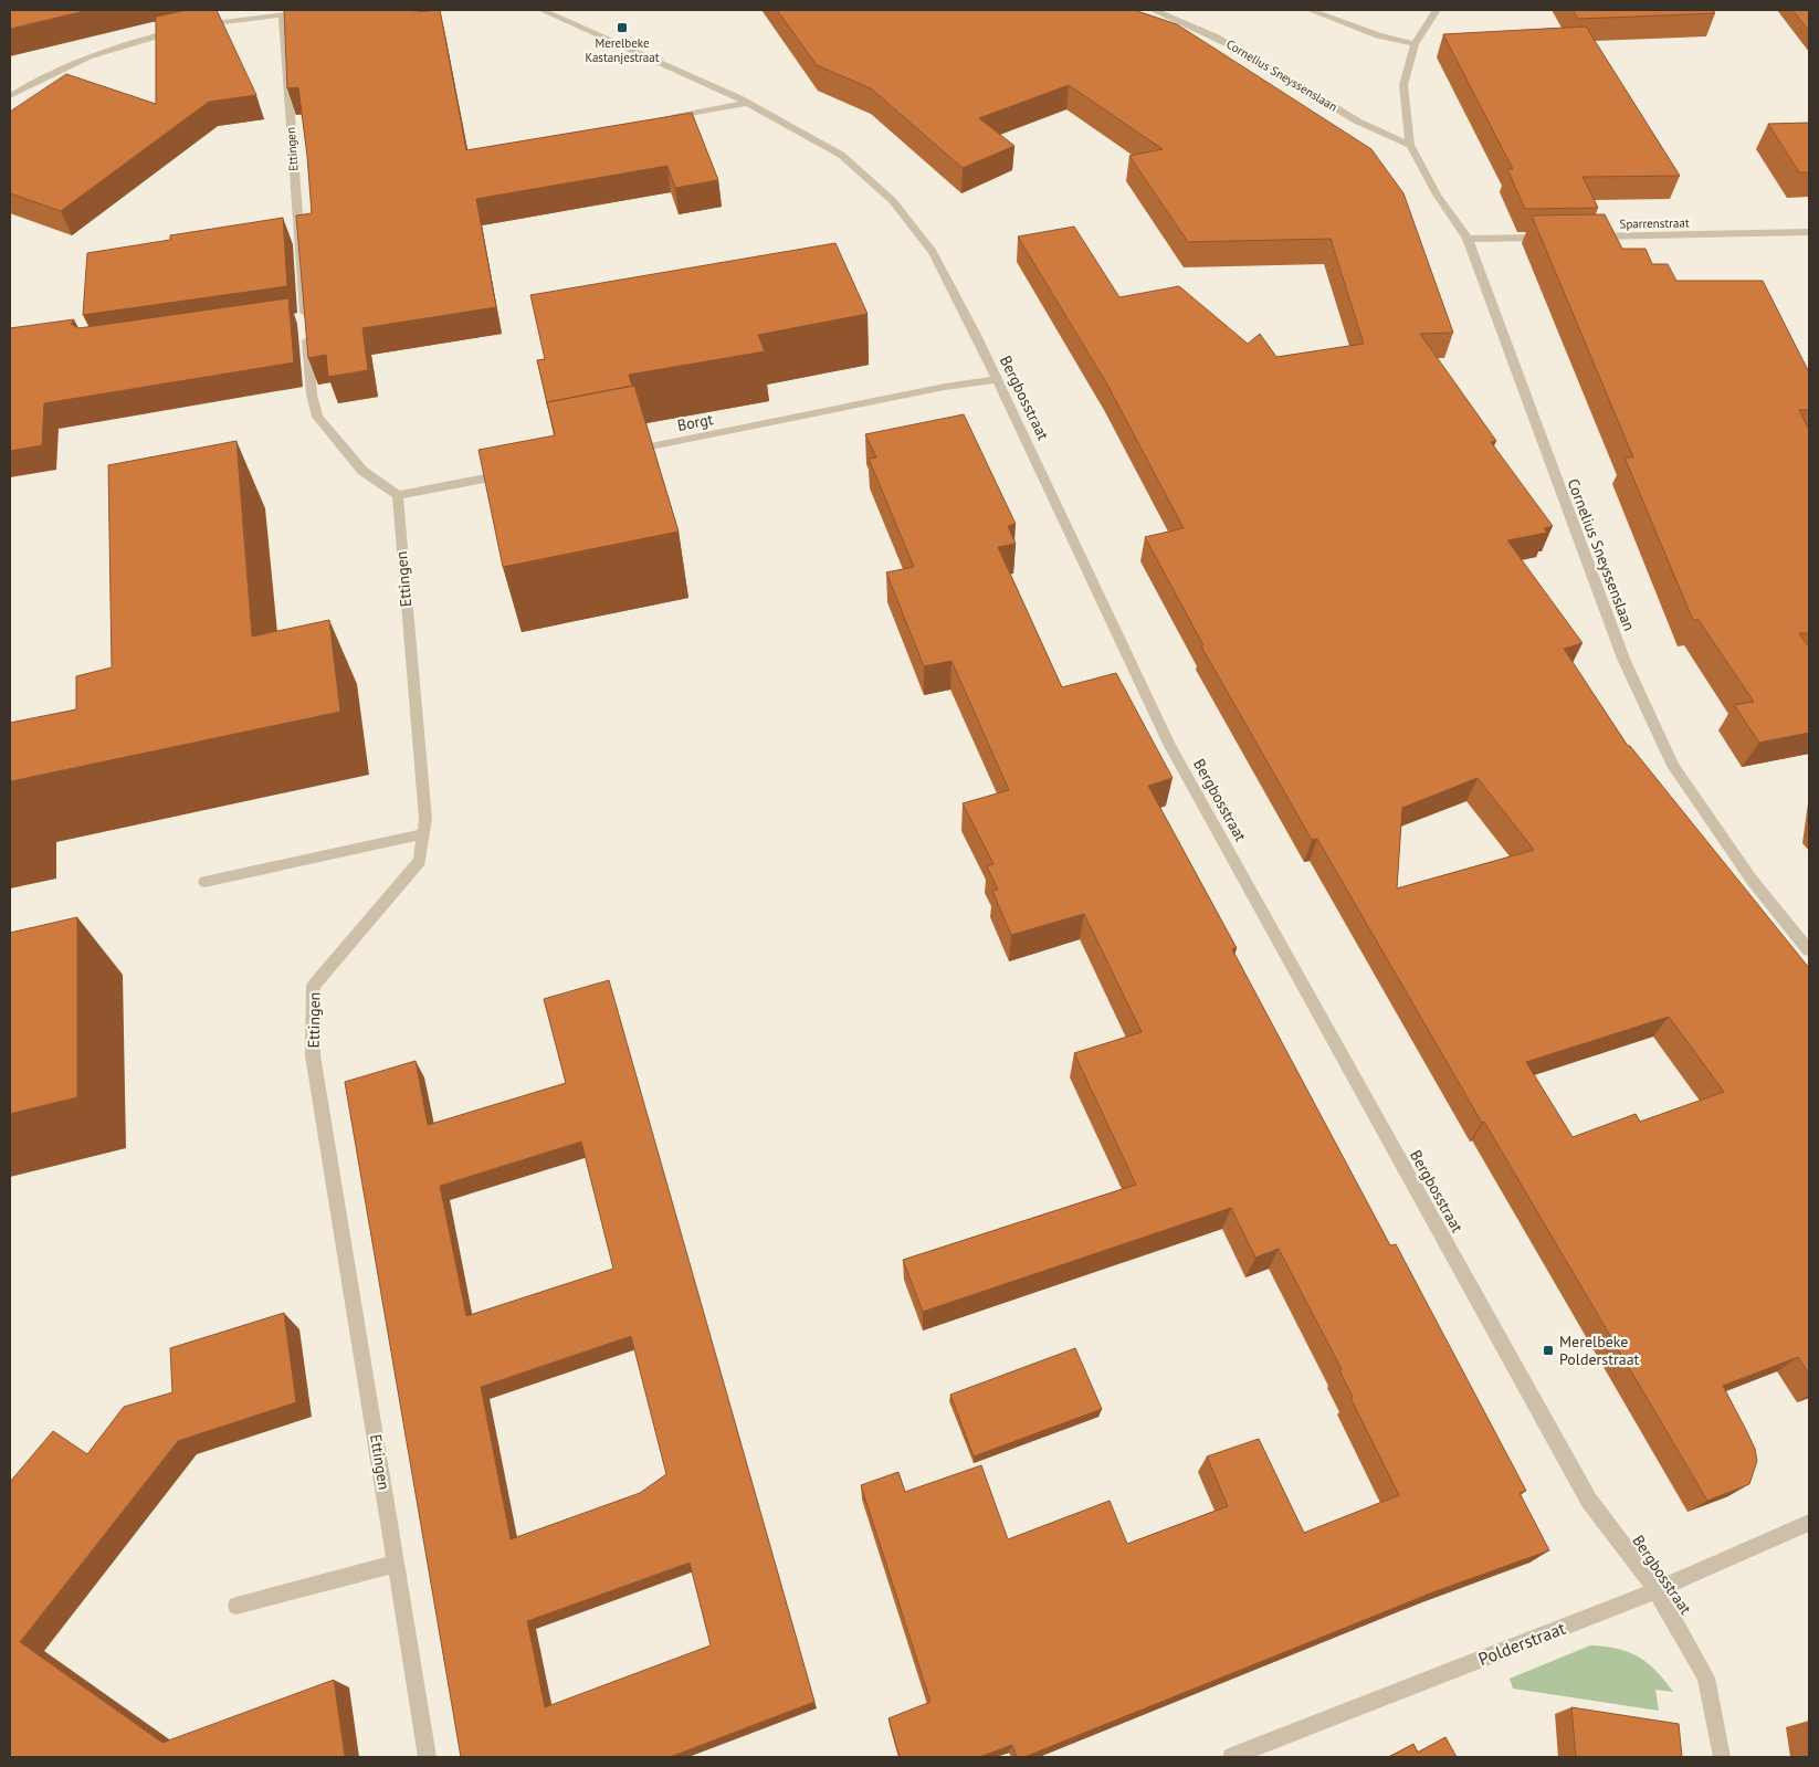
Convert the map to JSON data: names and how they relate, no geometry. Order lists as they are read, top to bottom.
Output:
{
  "streets": {
    "street": [
      "Cornelius Sneyssenslaan",
      "Ettingen",
      "Sparrenstraat",
      "Bergbosstraat",
      "Borgt",
      "Polderstraat"
    ]
  },
  "crossings": [
    ["Bergbosstraat", "Borgt"],
    ["Bergbosstraat", "Polderstraat"]
  ],
  "places": {
    "transit": ["Merelbeke Kastanjestraat", "Merelbeke Polderstraat"]
  }
}
